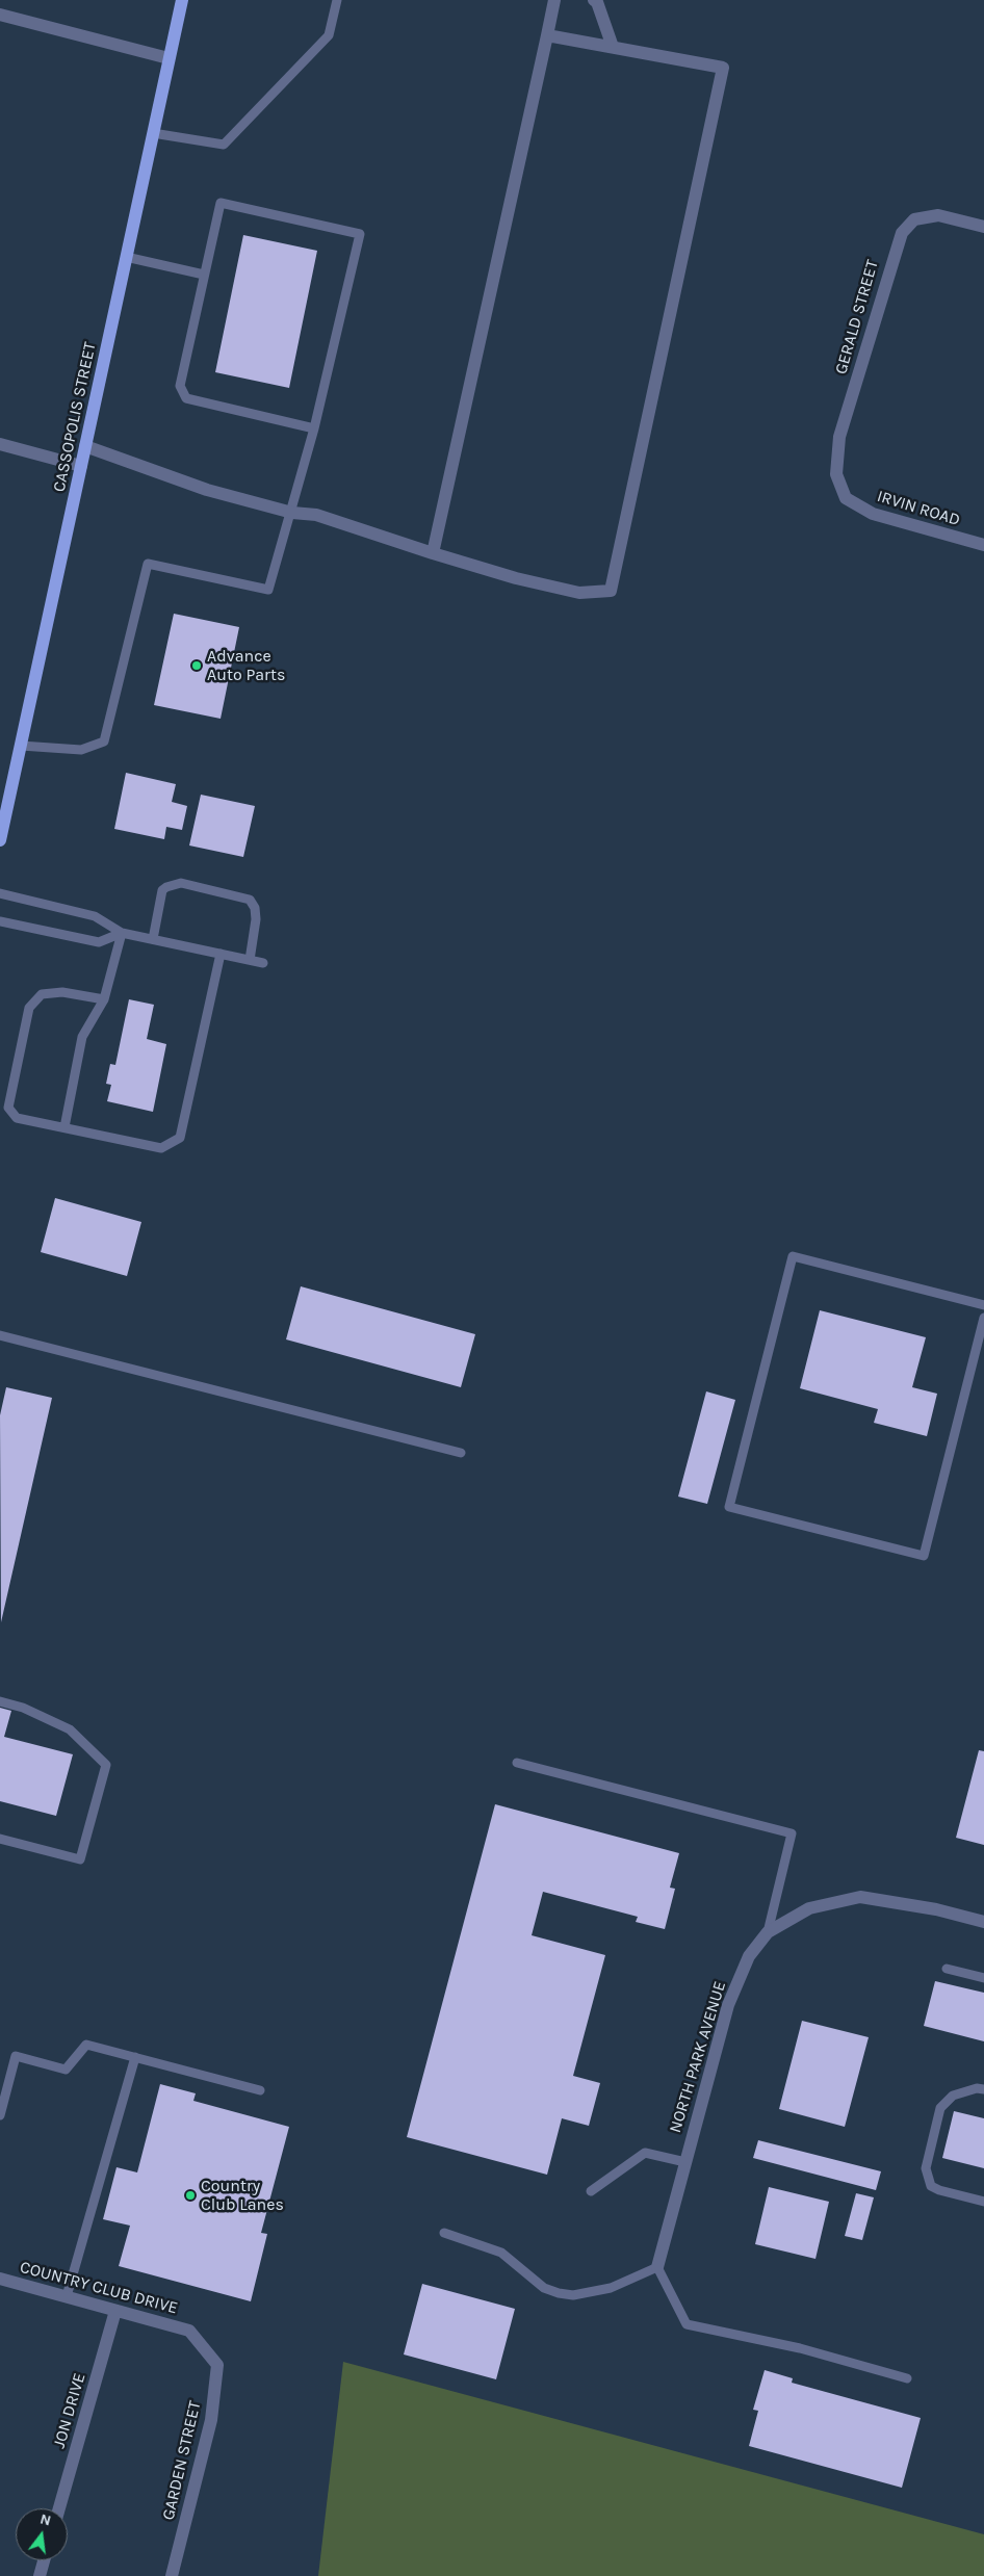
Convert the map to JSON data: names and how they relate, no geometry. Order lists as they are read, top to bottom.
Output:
{
  "streets": {
    "main road": ["CASSOPOLIS STREET"],
    "street": [
      "GERALD STREET",
      "IRVIN ROAD",
      "NORTH PARK AVENUE",
      "COUNTRY CLUB DRIVE",
      "JON DRIVE",
      "GARDEN STREET"
    ]
  },
  "crossings": [
    ["GERALD STREET", "IRVIN ROAD"],
    ["COUNTRY CLUB DRIVE", "JON DRIVE"],
    ["COUNTRY CLUB DRIVE", "GARDEN STREET"]
  ],
  "places": ["Advance Auto Parts", "Country Club Lanes"],
  "north": "top"
}
